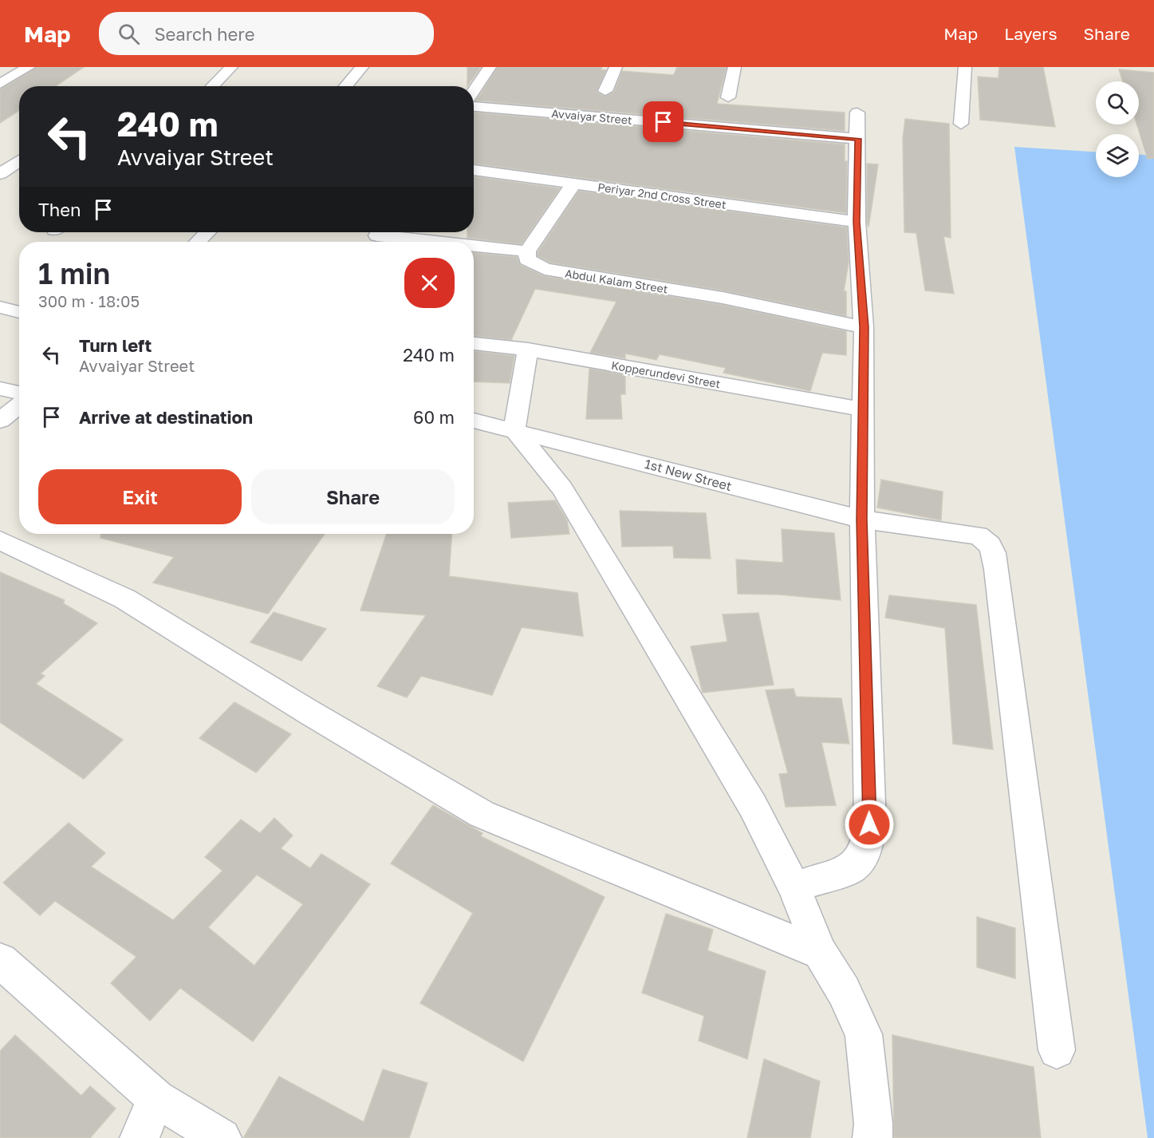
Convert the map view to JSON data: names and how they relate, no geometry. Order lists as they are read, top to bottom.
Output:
{
  "streets": {
    "street": [
      "Avvaiyar Street",
      "Periyar 2nd Cross Street",
      "Abdul Kalam Street",
      "Kopperundevi Street",
      "1st New Street"
    ]
  },
  "page": {
    "header": "Map",
    "search": "Search here",
    "nav": ["Map", "Layers", "Share"],
    "turn": ["240 m", "Avvaiyar Street"],
    "then": "Then",
    "heading": ["1 min", "300 m · 18:05"],
    "list": [
      {
        "name": "Turn left",
        "note": "Avvaiyar Street",
        "value": "240 m"
      },
      {
        "name": "Arrive at destination",
        "value": "60 m"
      }
    ],
    "buttons": ["Exit", "Share"]
  }
}
